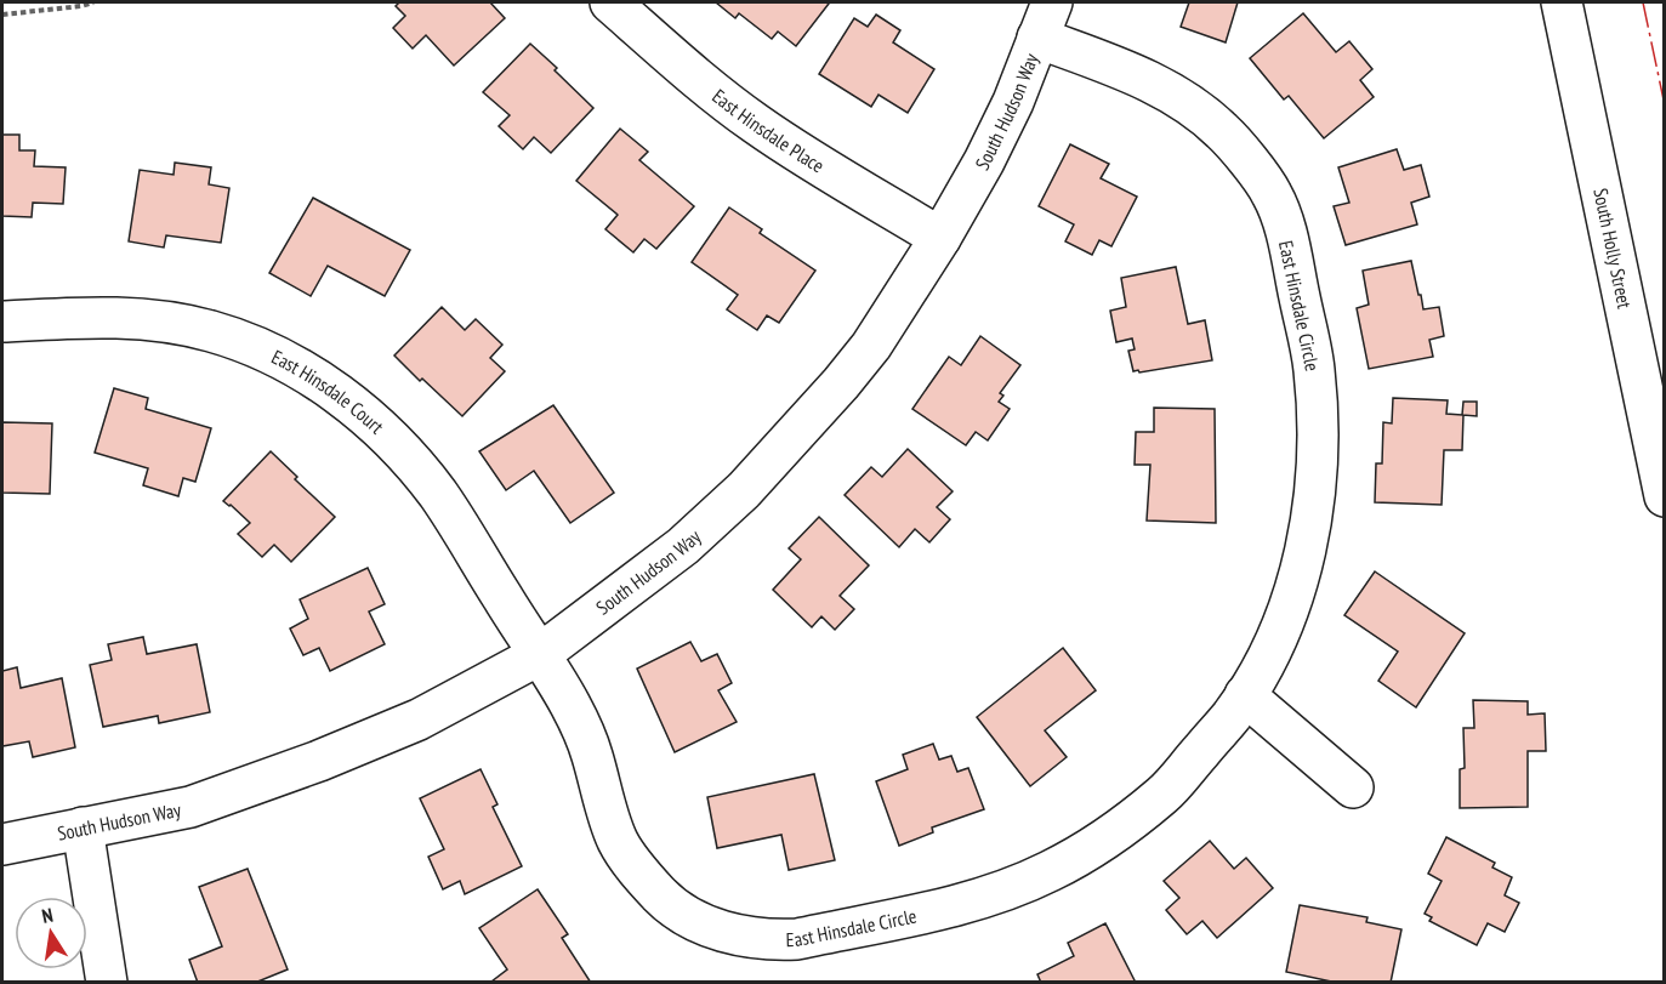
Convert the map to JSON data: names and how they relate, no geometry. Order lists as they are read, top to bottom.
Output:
{
  "streets": {
    "street": [
      "South Hudson Way",
      "East Hinsdale Place",
      "South Holly Street",
      "East Hinsdale Circle",
      "East Hinsdale Court"
    ]
  },
  "crossings": [
    ["South Hudson Way", "East Hinsdale Place"],
    ["South Hudson Way", "East Hinsdale Circle"],
    ["South Hudson Way", "East Hinsdale Court"],
    ["East Hinsdale Circle", "East Hinsdale Court"]
  ],
  "north": "top"
}
